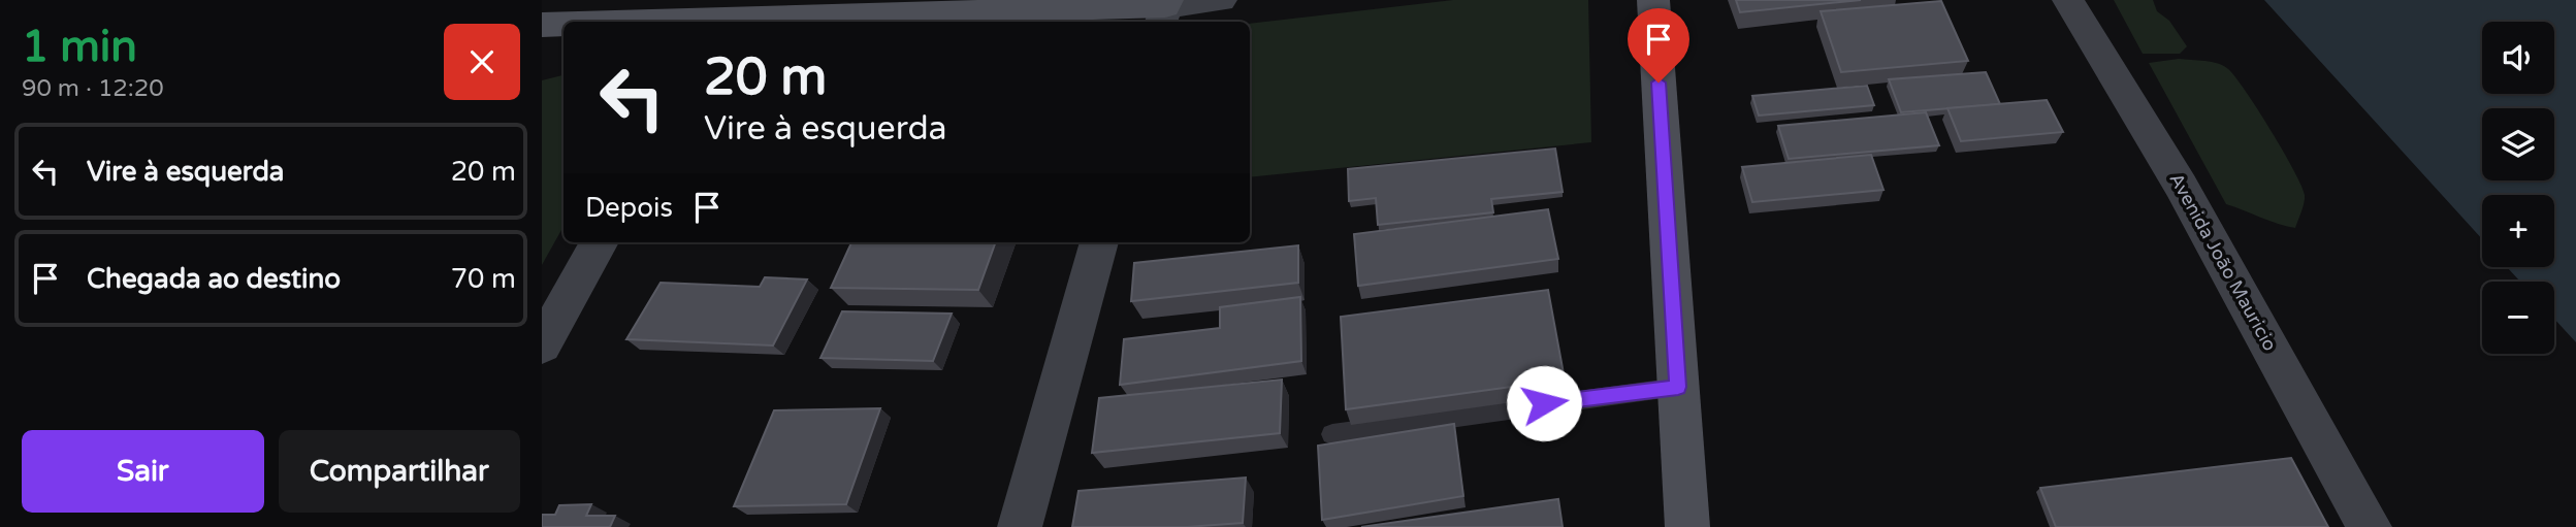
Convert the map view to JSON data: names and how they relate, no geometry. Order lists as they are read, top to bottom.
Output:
{
  "streets": {
    "main road": ["Avenida João Mauricio"]
  },
  "page": {
    "heading": ["1 min", "90 m · 12:20"],
    "map_buttons": ["+", "−"],
    "turn": ["20 m", "Vire à esquerda"],
    "list": [
      {
        "name": "Vire à esquerda",
        "value": "20 m"
      },
      {
        "name": "Chegada ao destino",
        "value": "70 m"
      }
    ],
    "then": "Depois",
    "buttons": ["Sair", "Compartilhar"]
  }
}
